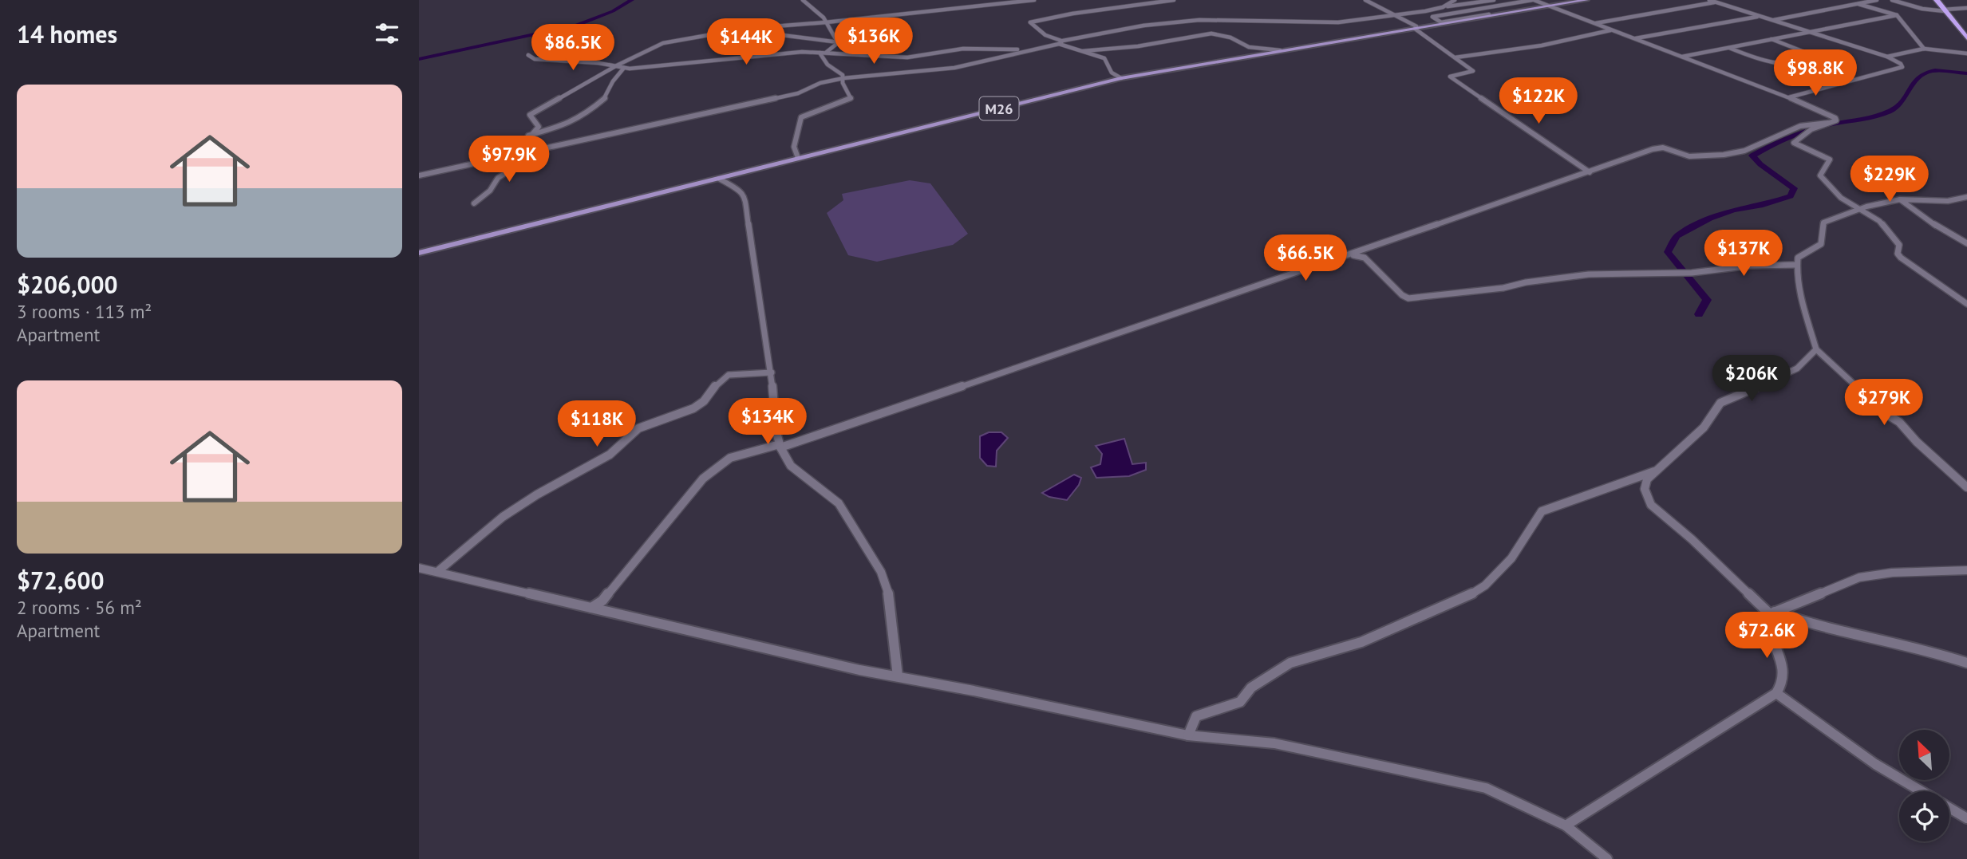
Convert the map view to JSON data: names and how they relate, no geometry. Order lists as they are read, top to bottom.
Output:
{
  "streets": {
    "main road": ["M26"]
  },
  "north": "top left",
  "page": {
    "heading": "14 homes",
    "price": [
      "$136K",
      "$144K",
      "$86.5K",
      "$98.8K",
      "$122K",
      "$97.9K",
      "$229K",
      "$137K",
      "$66.5K",
      "$206K",
      "$279K",
      "$134K",
      "$118K",
      "$72.6K"
    ],
    "list": [
      {
        "name": "$206,000",
        "note": "3 rooms · 113 m² · Apartment"
      },
      {
        "name": "$72,600",
        "note": "2 rooms · 56 m² · Apartment"
      }
    ]
  }
}
